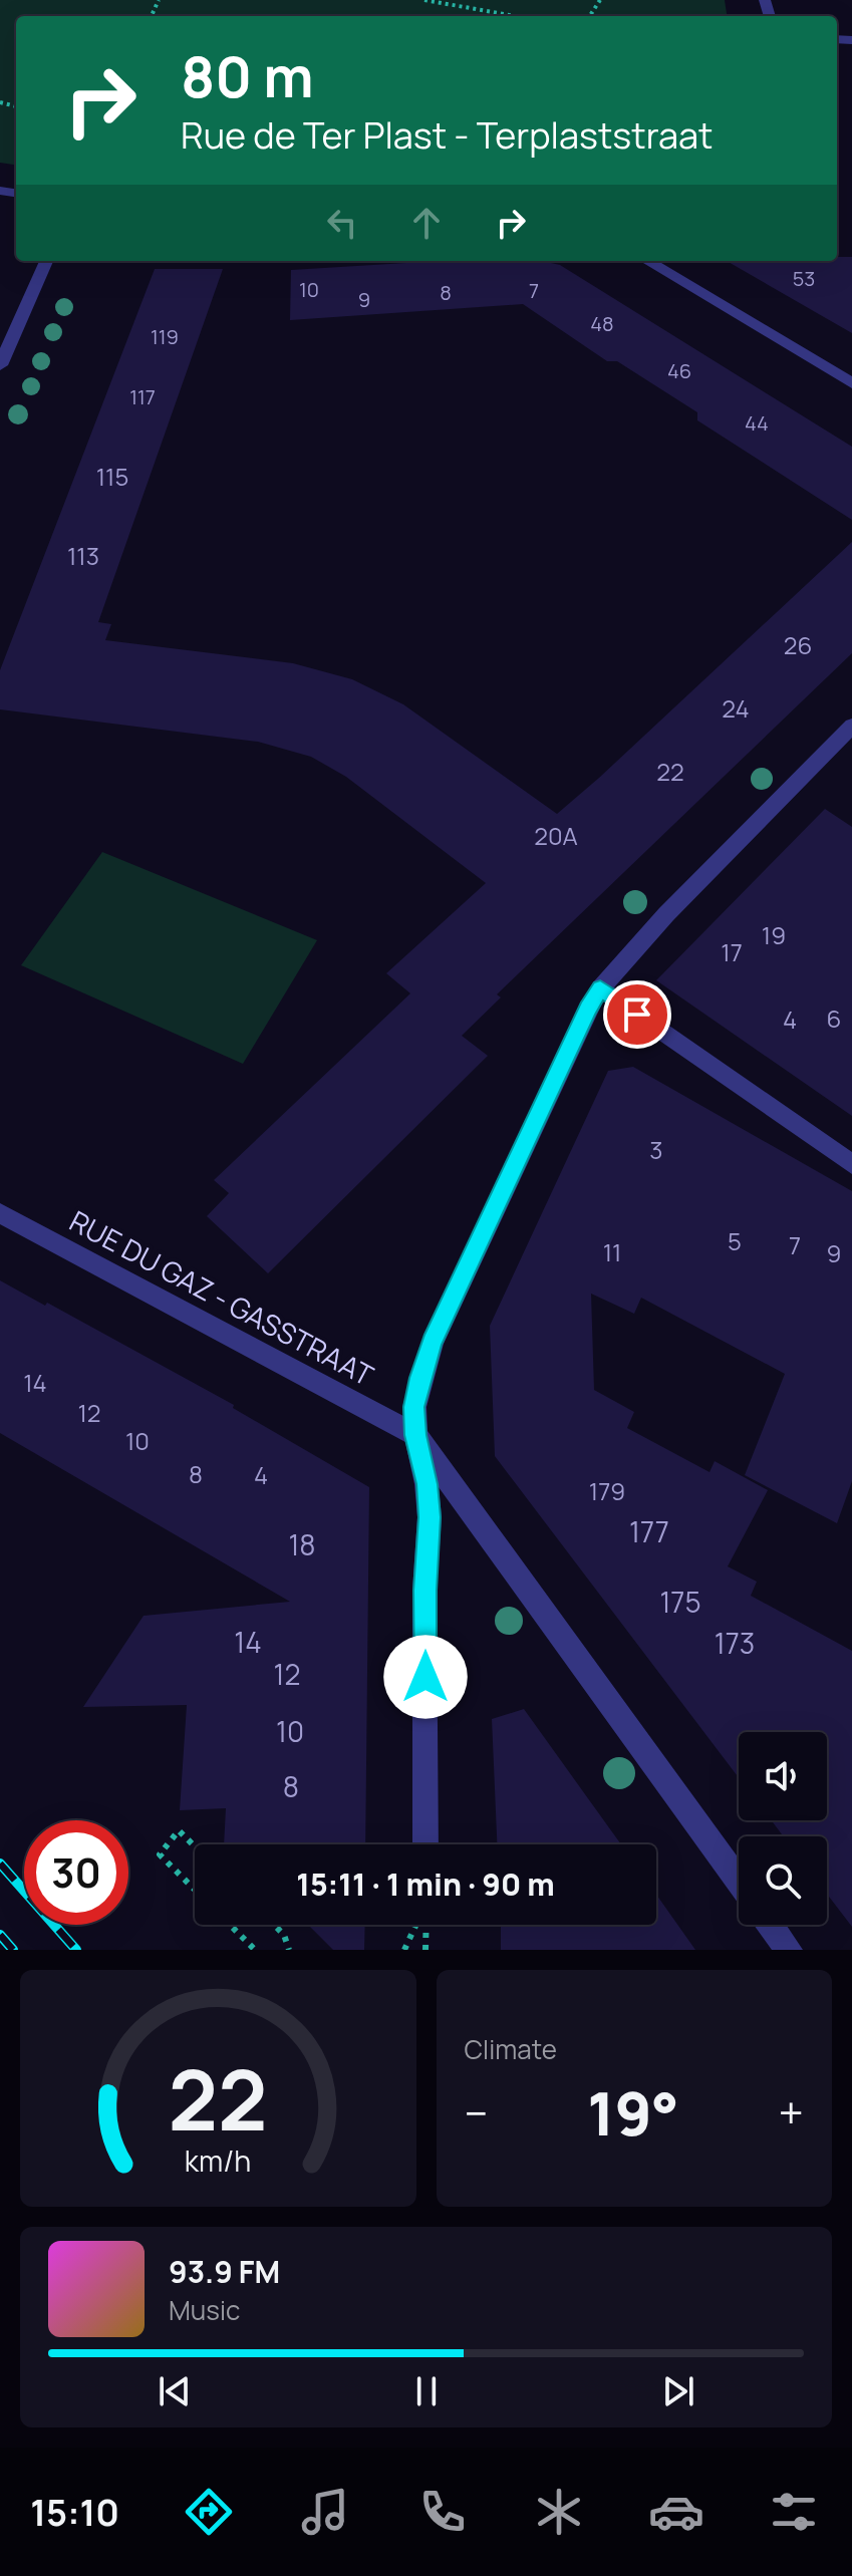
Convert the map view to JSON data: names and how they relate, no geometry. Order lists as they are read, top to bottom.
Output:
{
  "streets": {
    "street": ["RUE DU GAZ - GASSTRAAT"]
  },
  "house_numbers": [
    "53",
    "10",
    "7",
    "8",
    "9",
    "48",
    "119",
    "46",
    "117",
    "44",
    "115",
    "113",
    "26",
    "24",
    "22",
    "20A",
    "19",
    "17",
    "6",
    "4",
    "3",
    "5",
    "7",
    "11",
    "9",
    "14",
    "12",
    "10",
    "8",
    "4",
    "179",
    "177",
    "18",
    "175",
    "14",
    "173",
    "12",
    "10",
    "8"
  ],
  "page": {
    "turn": ["80 m", "Rue de Ter Plast - Terplaststraat"],
    "limit": "30",
    "trip": "15:11 · 1 min · 90 m",
    "tile": "Climate",
    "heat": ["−", "19°", "+"],
    "song": ["93.9 FM", "Music"],
    "tabs": "15:10",
    "gauge": ["22", "km/h"]
  }
}
